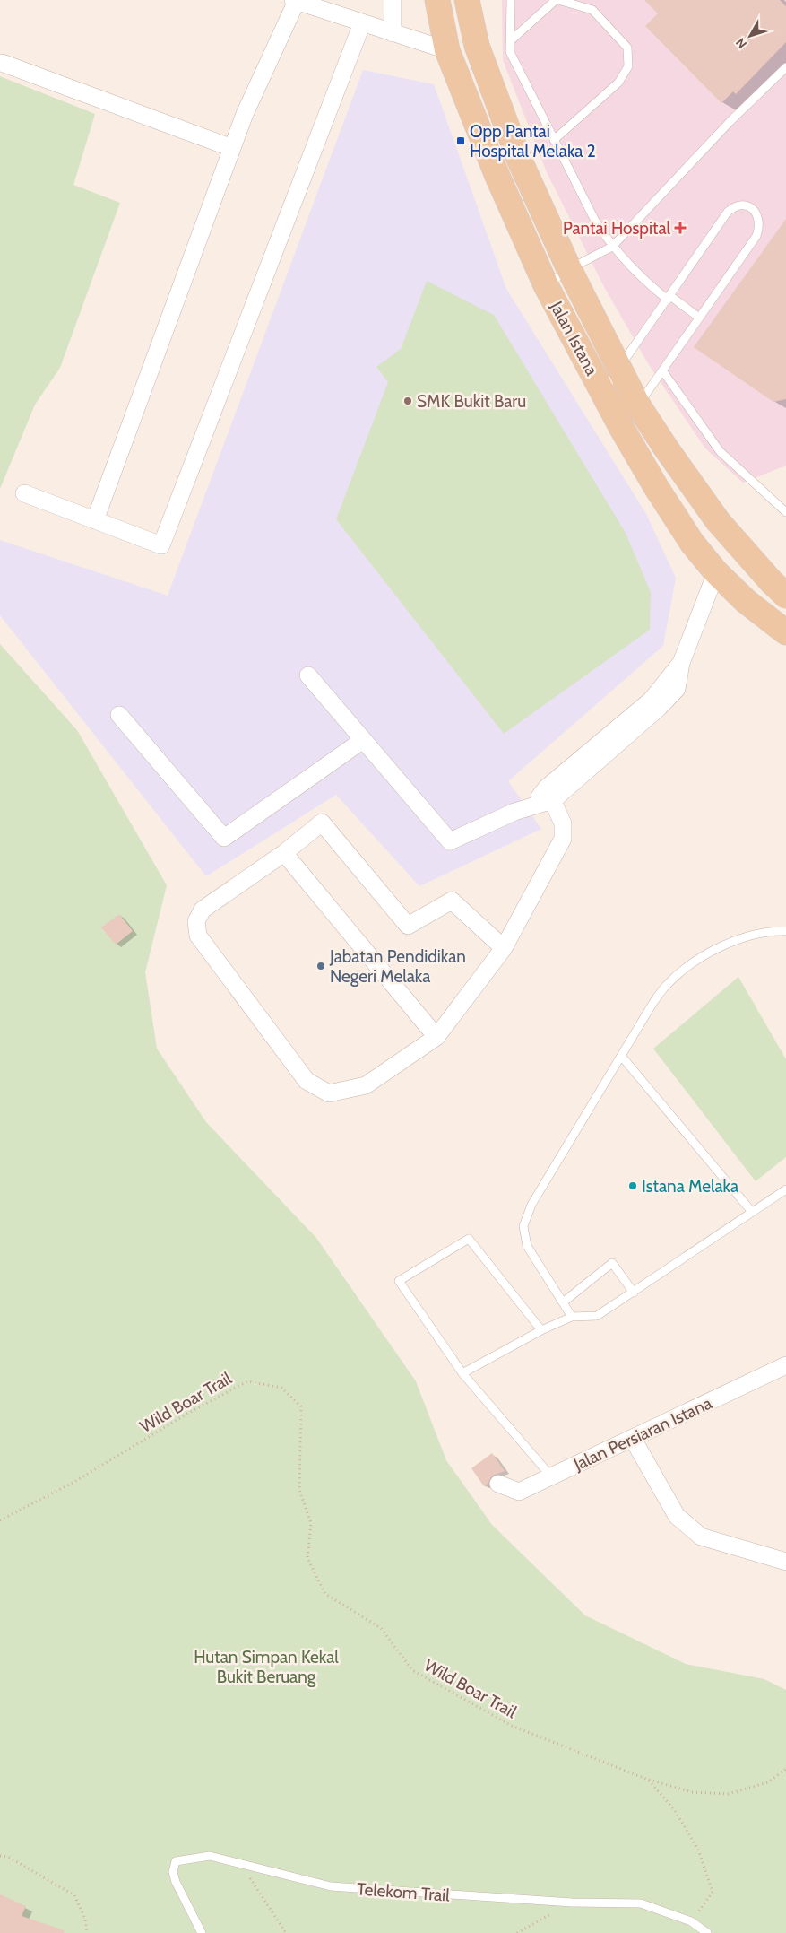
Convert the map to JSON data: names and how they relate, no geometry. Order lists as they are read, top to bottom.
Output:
{
  "streets": {
    "main road": ["Jalan Istana"],
    "street": ["Jalan Persiaran Istana"],
    "lane": ["Telekom Trail"],
    "path": ["Wild Boar Trail"]
  },
  "crossings": [
    ["Wild Boar Trail", "Telekom Trail"]
  ],
  "parks": ["Hutan Simpan Kekal Bukit Beruang"],
  "places": {
    "transit": ["Opp Pantai Hospital Melaka 2"],
    "health": ["Pantai Hospital"],
    "other": ["SMK Bukit Baru", "Jabatan Pendidikan Negeri Melaka", "Istana Melaka"]
  },
  "north": "bottom left"
}
